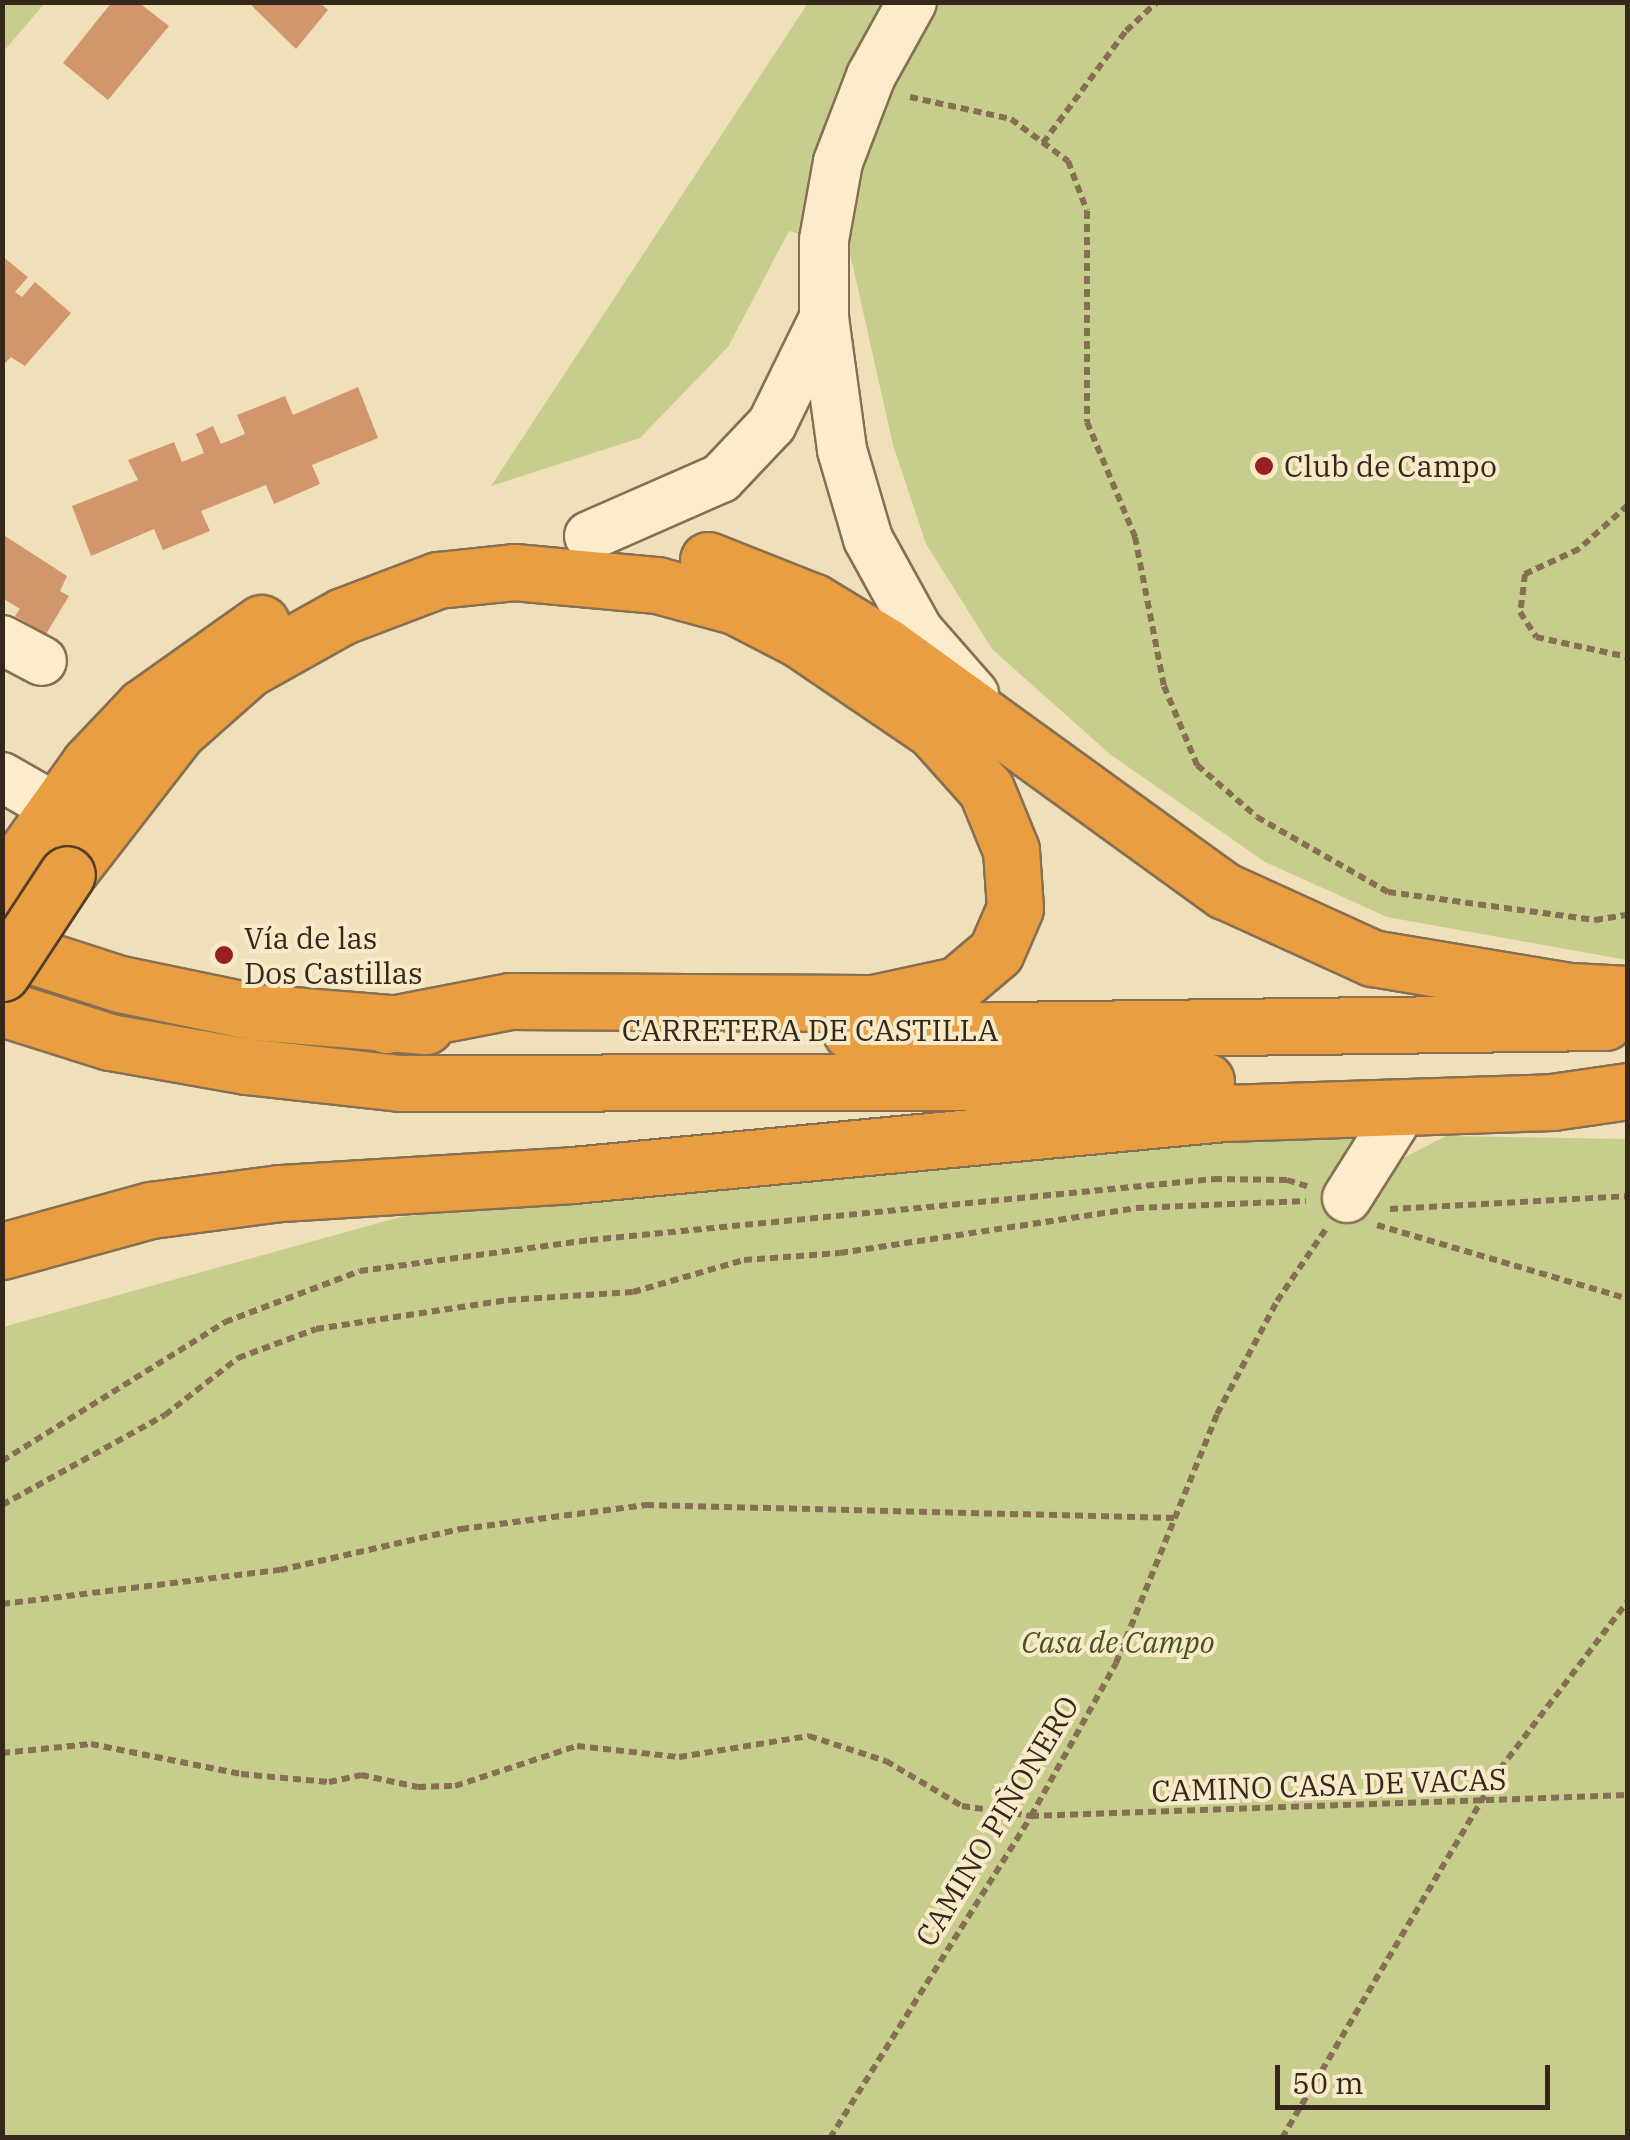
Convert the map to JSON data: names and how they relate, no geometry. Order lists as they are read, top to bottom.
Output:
{
  "streets": {
    "highway": ["CARRETERA DE CASTILLA"],
    "path": ["CAMINO CASA DE VACAS", "CAMINO PIÑONERO"]
  },
  "crossings": [
    ["CAMINO CASA DE VACAS", "CAMINO PIÑONERO"]
  ],
  "parks": ["Casa de Campo"],
  "places": ["Club de Campo", "Vía de las Dos Castillas"],
  "scale_bar": "50 m"
}
